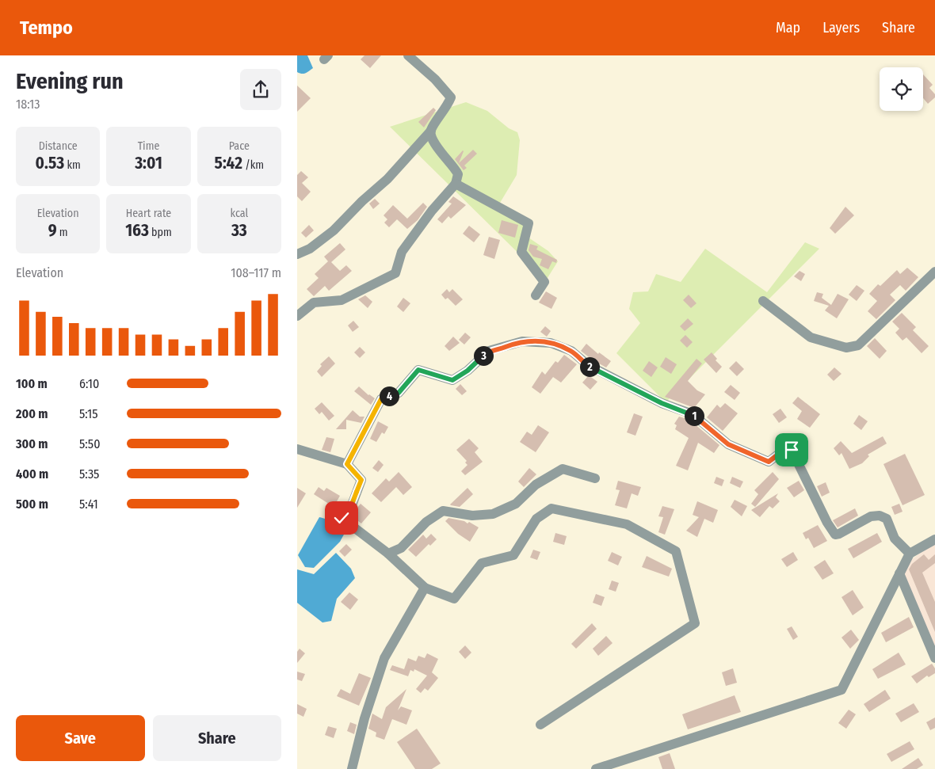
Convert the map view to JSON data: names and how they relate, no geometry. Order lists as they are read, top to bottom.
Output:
{
  "page": {
    "header": "Tempo",
    "nav": ["Map", "Layers", "Share"],
    "heading": ["Evening run", "18:13"],
    "stats": [
      ["Distance", "0.53 km"],
      ["Time", "3:01"],
      ["Pace", "5:42 /km"],
      ["Elevation", "9 m"],
      ["Heart rate", "163 bpm"],
      ["kcal", "33"]
    ],
    "chart": ["Elevation", "108–117 m"],
    "pins": [
      "3",
      "2",
      "4",
      "1"
    ],
    "list": [
      {
        "name": "100 m",
        "note": "6:10"
      },
      {
        "name": "200 m",
        "note": "5:15"
      },
      {
        "name": "300 m",
        "note": "5:50"
      },
      {
        "name": "400 m",
        "note": "5:35"
      },
      {
        "name": "500 m",
        "note": "5:41"
      }
    ],
    "buttons": ["Save", "Share"]
  }
}
